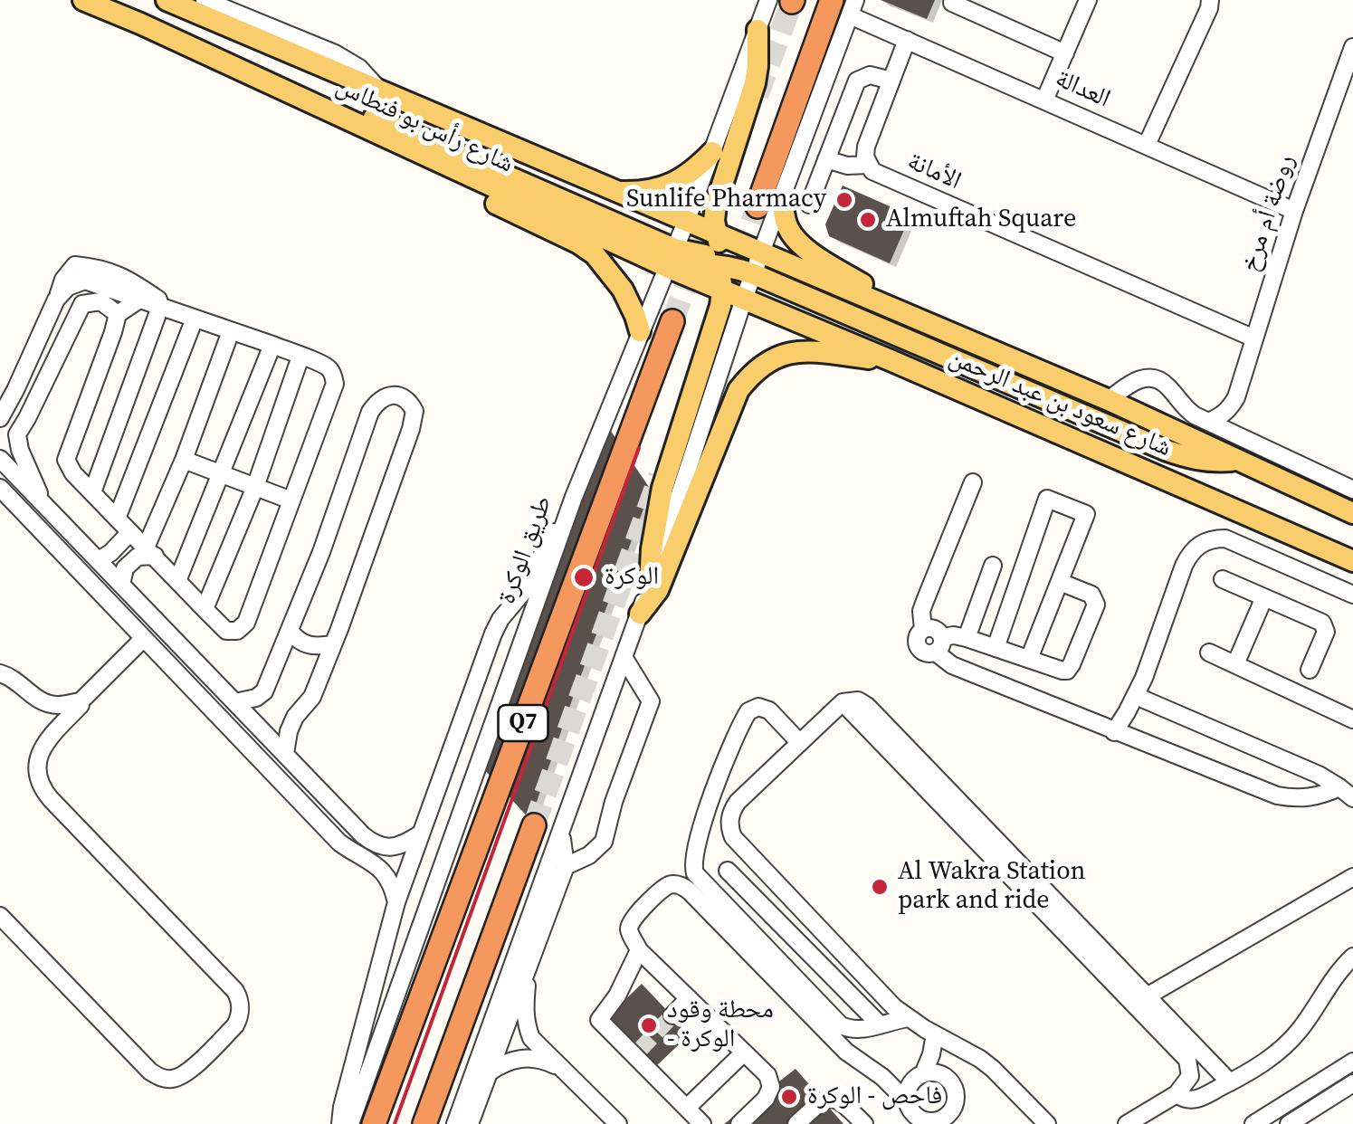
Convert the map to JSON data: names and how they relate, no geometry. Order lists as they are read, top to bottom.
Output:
{
  "streets": {
    "highway": ["Q7"],
    "main road": ["شارع رأس بو فنطاس", "شارع سعود بن عبد الرحمن"],
    "street": [
      "العدالة",
      "الأمانة",
      "روضة أم مرخ",
      "طريق الوكرة"
    ]
  },
  "crossings": [
    ["العدالة", "الأمانة"],
    ["العدالة", "روضة أم مرخ"],
    ["شارع رأس بو فنطاس", "شارع سعود بن عبد الرحمن"],
    ["شارع رأس بو فنطاس", "طريق الوكرة"],
    ["الأمانة", "روضة أم مرخ"],
    ["روضة أم مرخ", "شارع سعود بن عبد الرحمن"]
  ],
  "places": [
    "Sunlife Pharmacy",
    "Almuftah Square",
    "الوكرة",
    "Al Wakra Station park and ride",
    "محطة وقود - الوكرة",
    "فاحص - الوكرة"
  ]
}
